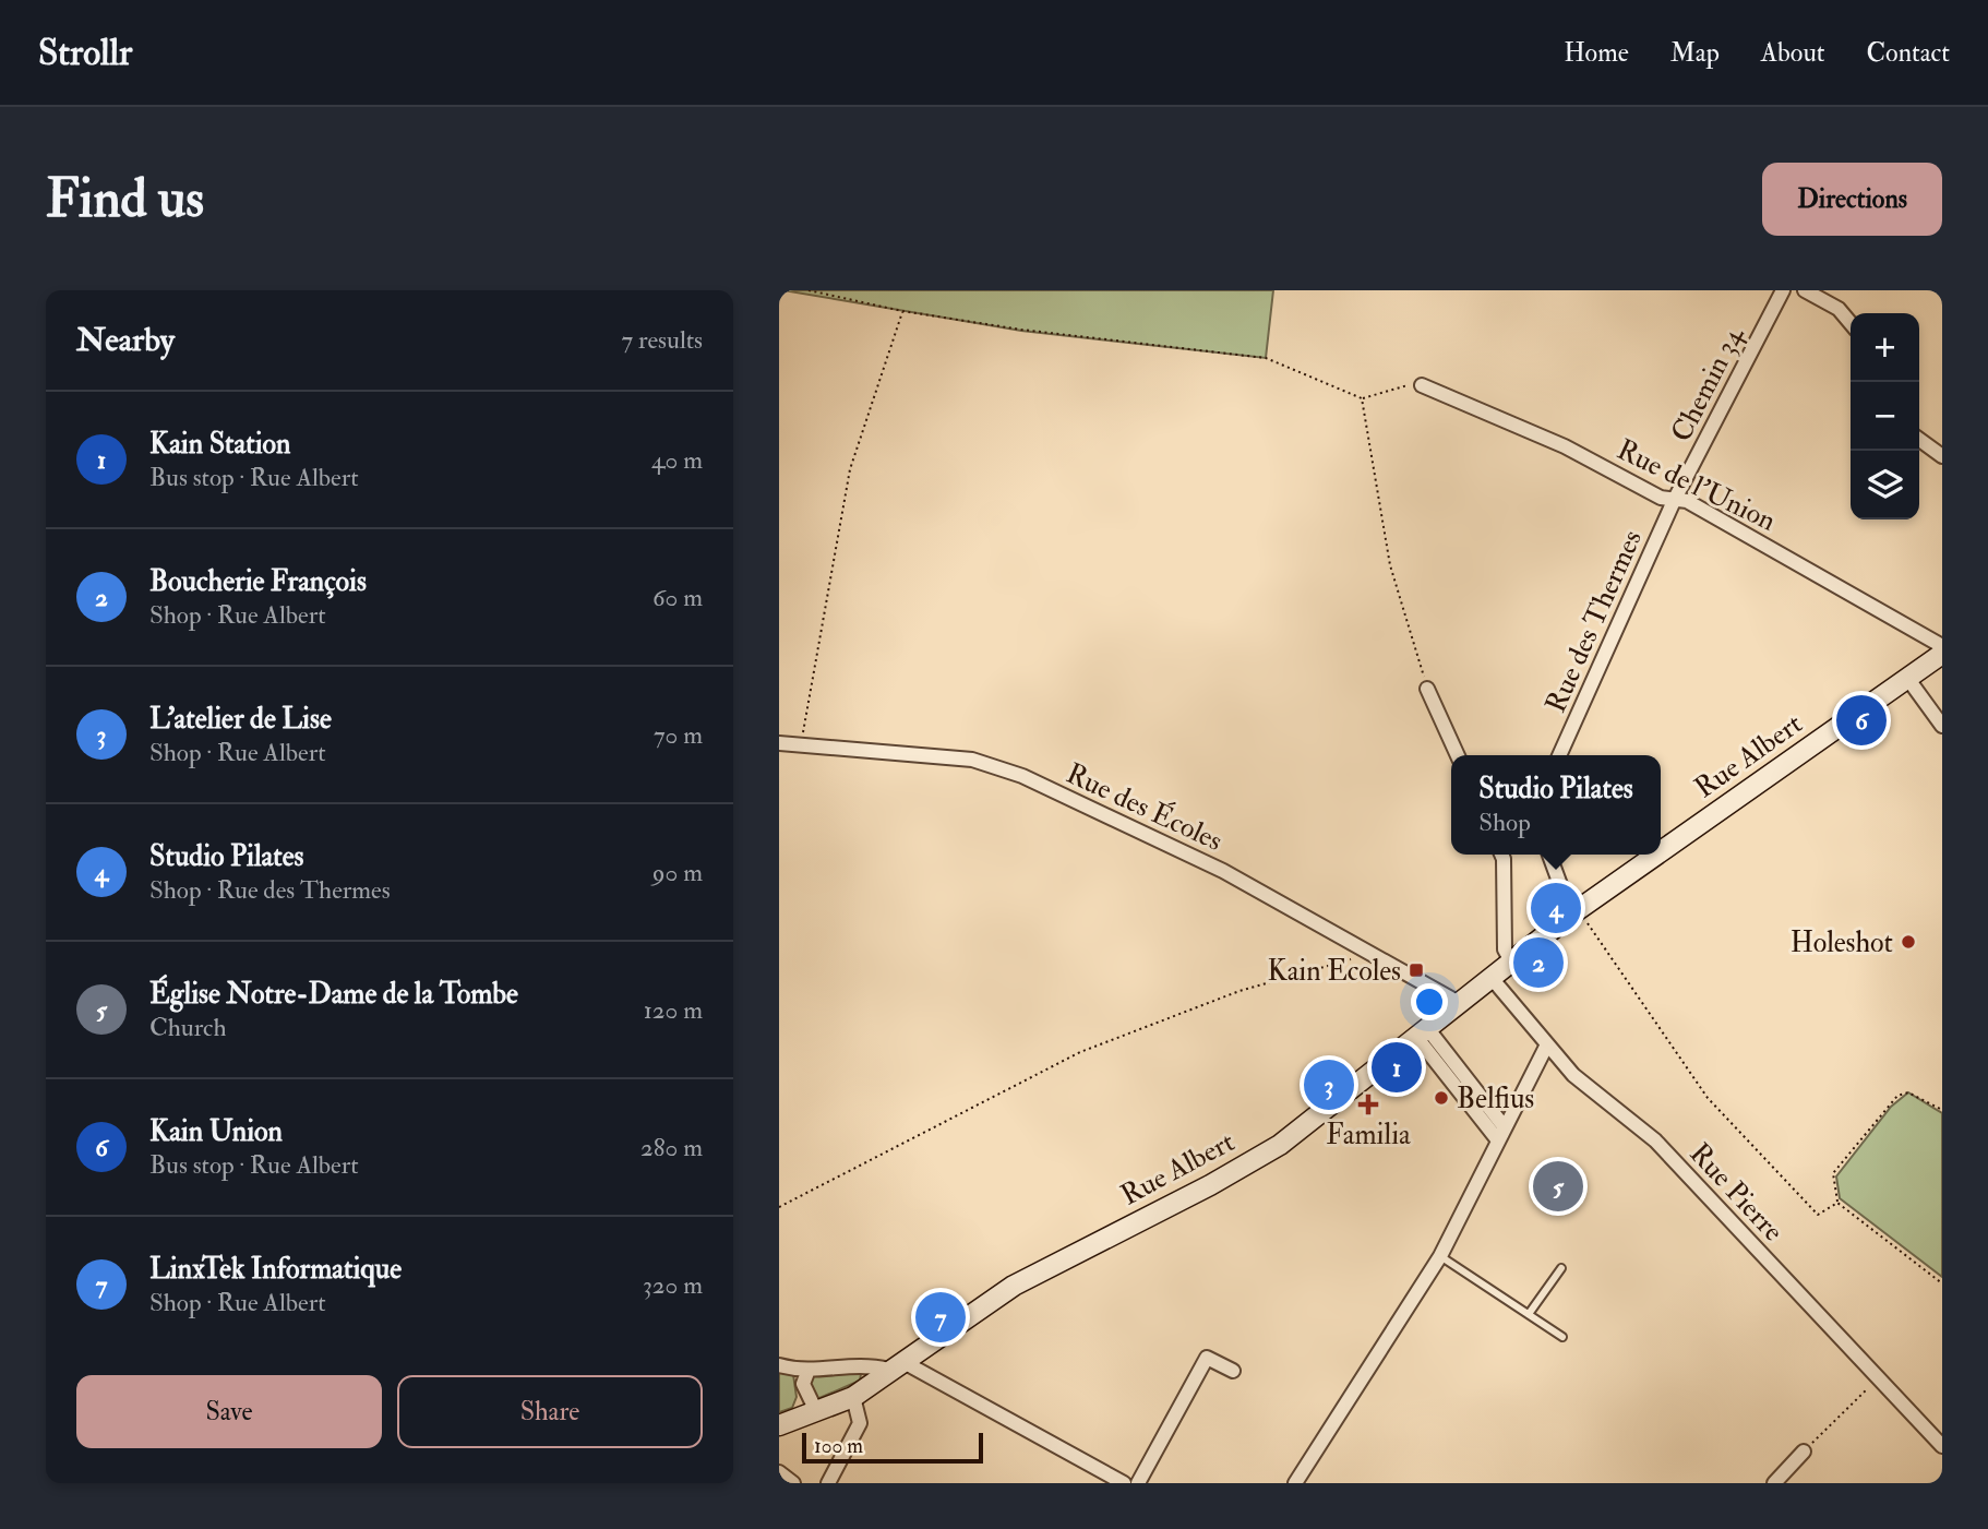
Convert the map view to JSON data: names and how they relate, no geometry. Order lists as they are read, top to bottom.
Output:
{
  "streets": {
    "street": [
      "Chemin 34",
      "Rue de l'Union",
      "Rue des Thermes",
      "Rue Albert",
      "Rue des Écoles",
      "Rue Pierre"
    ]
  },
  "crossings": [
    ["Chemin 34", "Rue de l'Union"],
    ["Chemin 34", "Rue des Thermes"],
    ["Rue de l'Union", "Rue des Thermes"],
    ["Rue Albert", "Rue des Écoles"],
    ["Rue Albert", "Rue Pierre"]
  ],
  "places": {
    "other": ["Holeshot", "Belfius"],
    "transit": ["Kain Ecoles"],
    "health": ["Familia"]
  },
  "scale_bar": "100 m",
  "page": {
    "header": "Strollr",
    "nav": [
      "Home",
      "Map",
      "About",
      "Contact"
    ],
    "buttons": [
      "Directions",
      ["Save", "Share"]
    ],
    "title": "Find us",
    "heading": ["Nearby", "7 results"],
    "map_buttons": ["+", "−"],
    "list": [
      {
        "mark": "1",
        "name": "Kain Station",
        "note": "Bus stop · Rue Albert",
        "value": "40 m"
      },
      {
        "mark": "2",
        "name": "Boucherie François",
        "note": "Shop · Rue Albert",
        "value": "60 m"
      },
      {
        "mark": "3",
        "name": "L'atelier de Lise",
        "note": "Shop · Rue Albert",
        "value": "70 m"
      },
      {
        "mark": "4",
        "name": "Studio Pilates",
        "note": "Shop · Rue des Thermes",
        "value": "90 m"
      },
      {
        "mark": "5",
        "name": "Église Notre-Dame de la Tombe",
        "note": "Church",
        "value": "120 m"
      },
      {
        "mark": "6",
        "name": "Kain Union",
        "note": "Bus stop · Rue Albert",
        "value": "280 m"
      },
      {
        "mark": "7",
        "name": "LinxTek Informatique",
        "note": "Shop · Rue Albert",
        "value": "320 m"
      }
    ],
    "pins": [
      "6",
      "4",
      "2",
      "1",
      "3",
      "5",
      "7"
    ],
    "popup": ["Studio Pilates", "Shop"],
    "scale": "100 m"
  }
}
